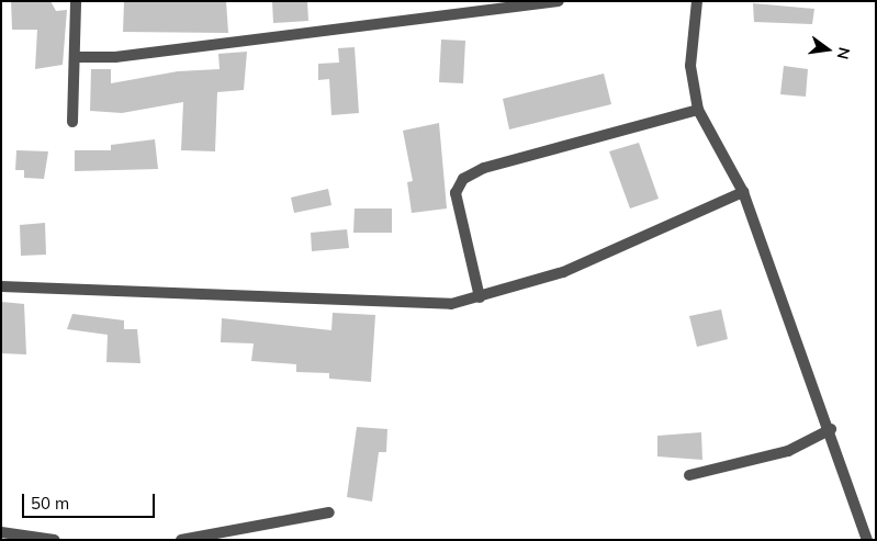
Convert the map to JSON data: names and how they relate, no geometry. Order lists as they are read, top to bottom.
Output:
{
  "scale_bar": "50 m",
  "north": "right"
}
